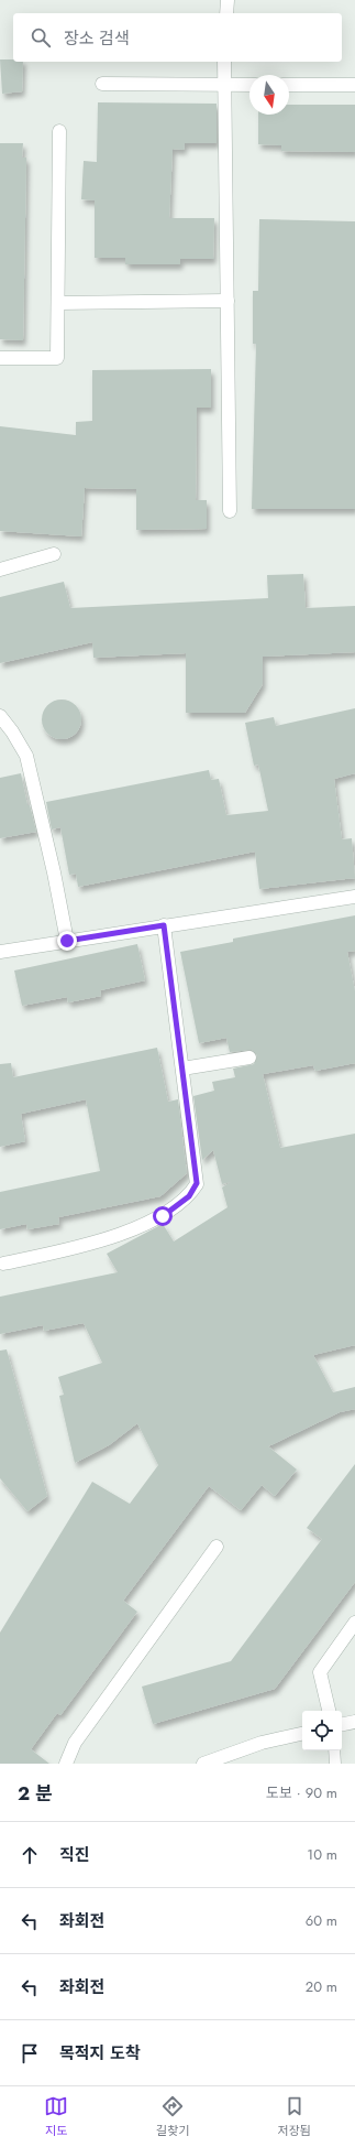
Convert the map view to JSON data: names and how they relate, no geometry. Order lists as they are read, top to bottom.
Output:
{
  "north": "bottom",
  "page": {
    "search": "장소 검색",
    "heading": ["2 분", "도보 · 90 m"],
    "list": [
      ["직진", "10 m"],
      ["좌회전", "60 m"],
      ["좌회전", "20 m"],
      "목적지 도착"
    ],
    "nav": ["지도", "길찾기", "저장됨"]
  }
}
